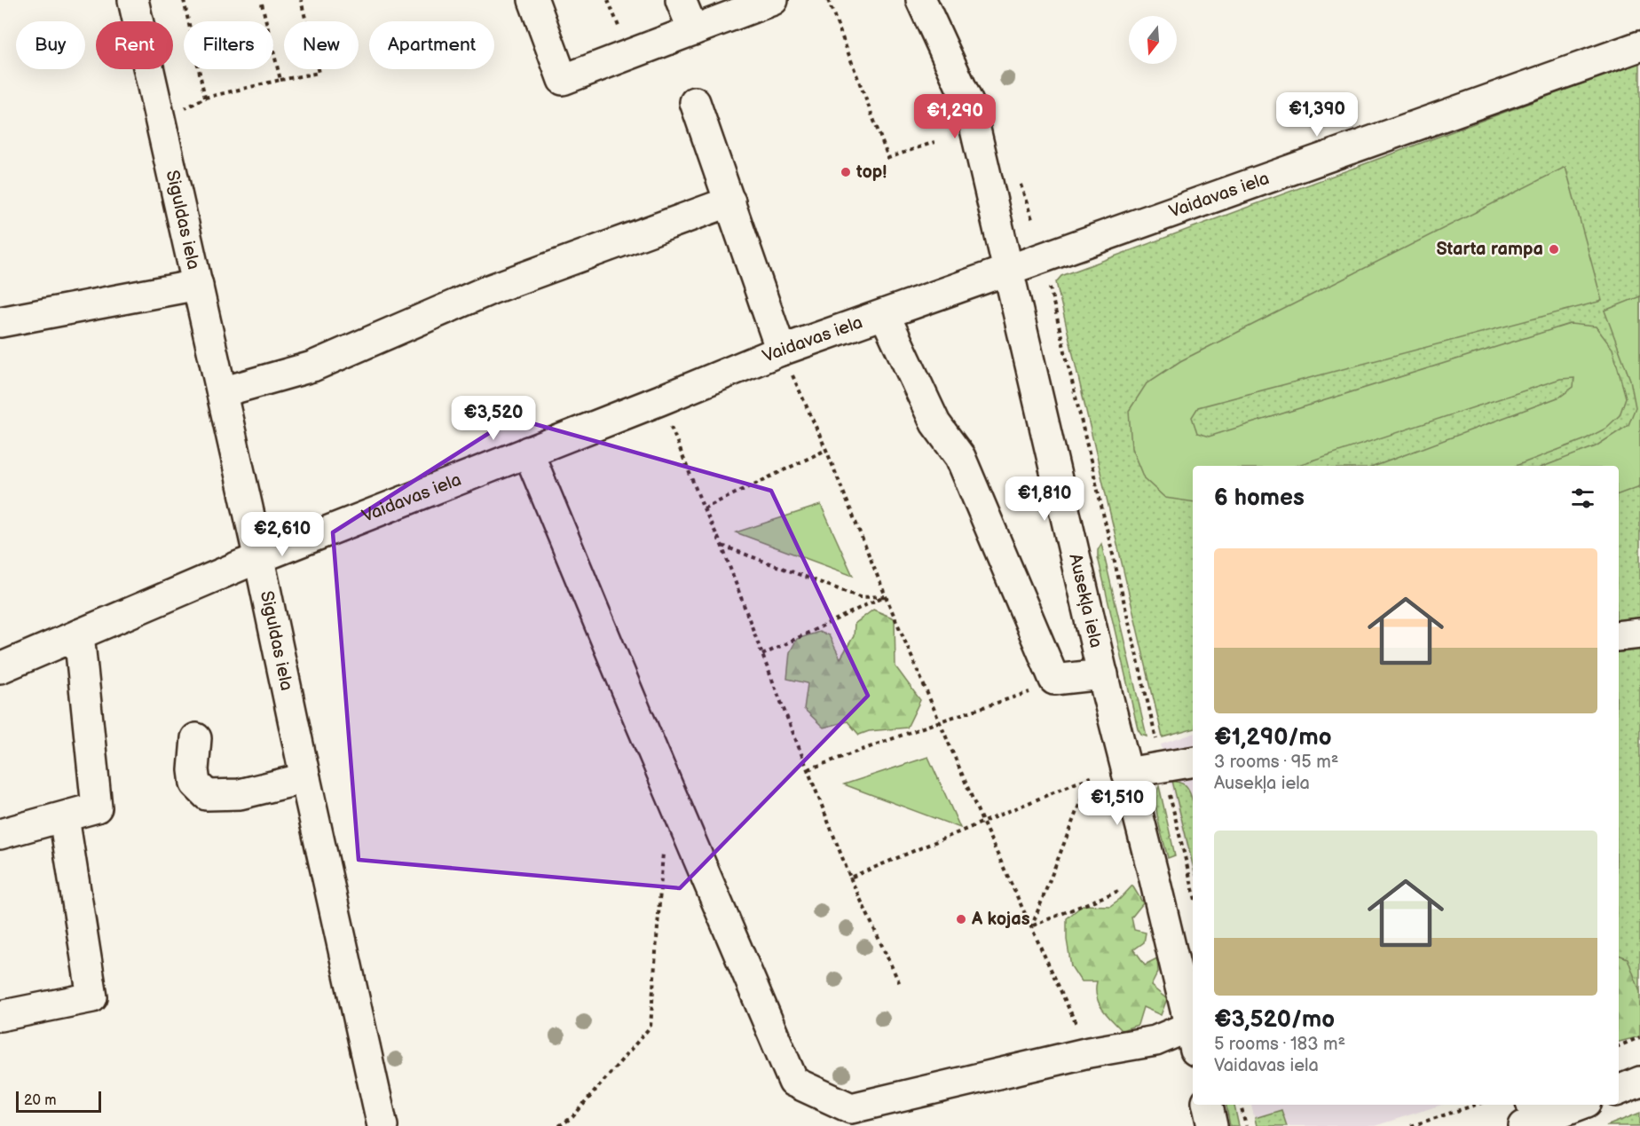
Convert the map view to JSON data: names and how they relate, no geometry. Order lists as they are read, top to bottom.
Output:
{
  "streets": {
    "street": ["Vaidavas iela", "Siguldas iela", "Ausekļa iela"]
  },
  "crossings": [
    ["Vaidavas iela", "Siguldas iela"],
    ["Vaidavas iela", "Ausekļa iela"]
  ],
  "places": ["top!", "Starta rampa", "A kojas"],
  "scale_bar": "20 m",
  "north": "bottom",
  "page": {
    "chip": [
      "Buy",
      "Rent",
      "Filters",
      "New",
      "Apartment"
    ],
    "price": [
      "€1,390",
      "€1,290",
      "€3,520",
      "€1,810",
      "€2,610",
      "€1,510"
    ],
    "heading": "6 homes",
    "list": [
      {
        "name": "€1,290/mo",
        "note": "3 rooms · 95 m² · Ausekļa iela"
      },
      {
        "name": "€3,520/mo",
        "note": "5 rooms · 183 m² · Vaidavas iela"
      }
    ],
    "scale": "20 m"
  }
}
